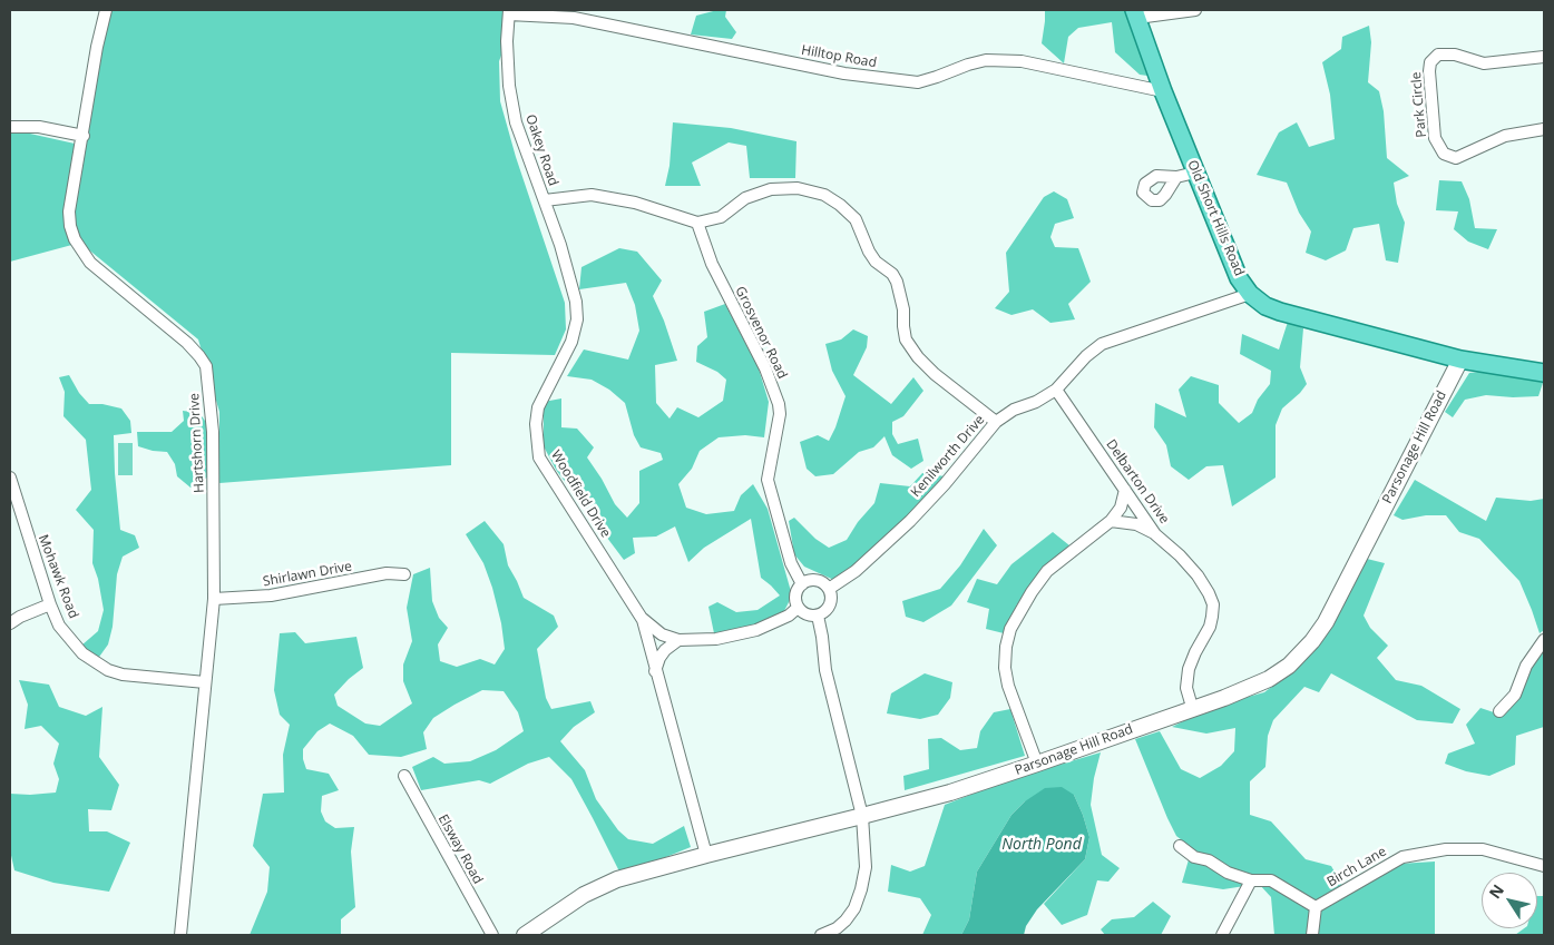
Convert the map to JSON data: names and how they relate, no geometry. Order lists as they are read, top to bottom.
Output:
{
  "streets": {
    "main road": ["Old Short Hills Road"],
    "street": [
      "Hilltop Road",
      "Park Circle",
      "Oakey Road",
      "Grosvenor Road",
      "Hartshorn Drive",
      "Parsonage Hill Road",
      "Kenilworth Drive",
      "Delbarton Drive",
      "Woodfield Drive",
      "Shirlawn Drive",
      "Mohawk Road",
      "Elsway Road",
      "Birch Lane"
    ]
  },
  "crossings": [
    ["Hilltop Road", "Oakey Road"],
    ["Hilltop Road", "Old Short Hills Road"],
    ["Oakey Road", "Woodfield Drive"],
    ["Old Short Hills Road", "Parsonage Hill Road"],
    ["Old Short Hills Road", "Kenilworth Drive"],
    ["Grosvenor Road", "Kenilworth Drive"],
    ["Hartshorn Drive", "Shirlawn Drive"],
    ["Hartshorn Drive", "Mohawk Road"],
    ["Parsonage Hill Road", "Delbarton Drive"],
    ["Parsonage Hill Road", "Woodfield Drive"],
    ["Kenilworth Drive", "Delbarton Drive"]
  ],
  "water": ["North Pond"],
  "north": "top left"
}
